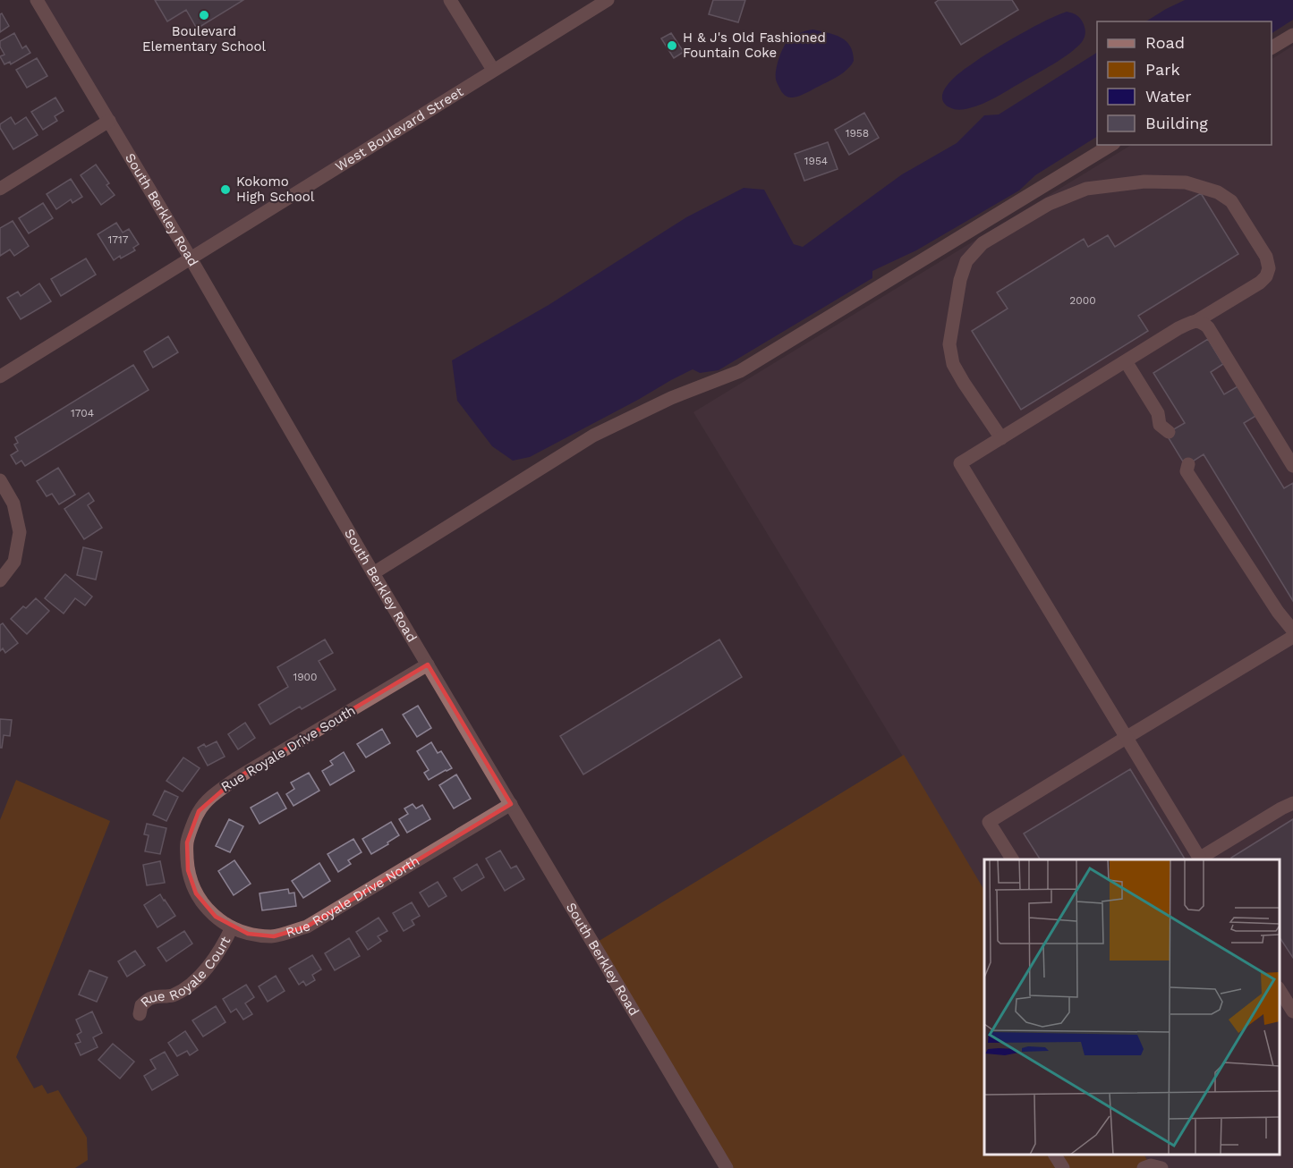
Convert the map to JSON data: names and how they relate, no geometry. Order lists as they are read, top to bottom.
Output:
{
  "streets": {
    "street": [
      "West Boulevard Street",
      "South Berkley Road",
      "Rue Royale Drive South",
      "Rue Royale Drive North",
      "Rue Royale Court"
    ]
  },
  "crossings": [
    ["West Boulevard Street", "South Berkley Road"],
    ["South Berkley Road", "Rue Royale Drive South"],
    ["South Berkley Road", "Rue Royale Drive North"],
    ["Rue Royale Drive South", "Rue Royale Drive North"],
    ["Rue Royale Drive North", "Rue Royale Court"]
  ],
  "places": ["Boulevard Elementary School", "H & J's Old Fashioned Fountain Coke", "Kokomo High School"],
  "house_numbers": [
    "1958",
    "1954",
    "1717",
    "2000",
    "1704",
    "1900"
  ],
  "legend": [
    "Road",
    "Park",
    "Water",
    "Building"
  ]
}
